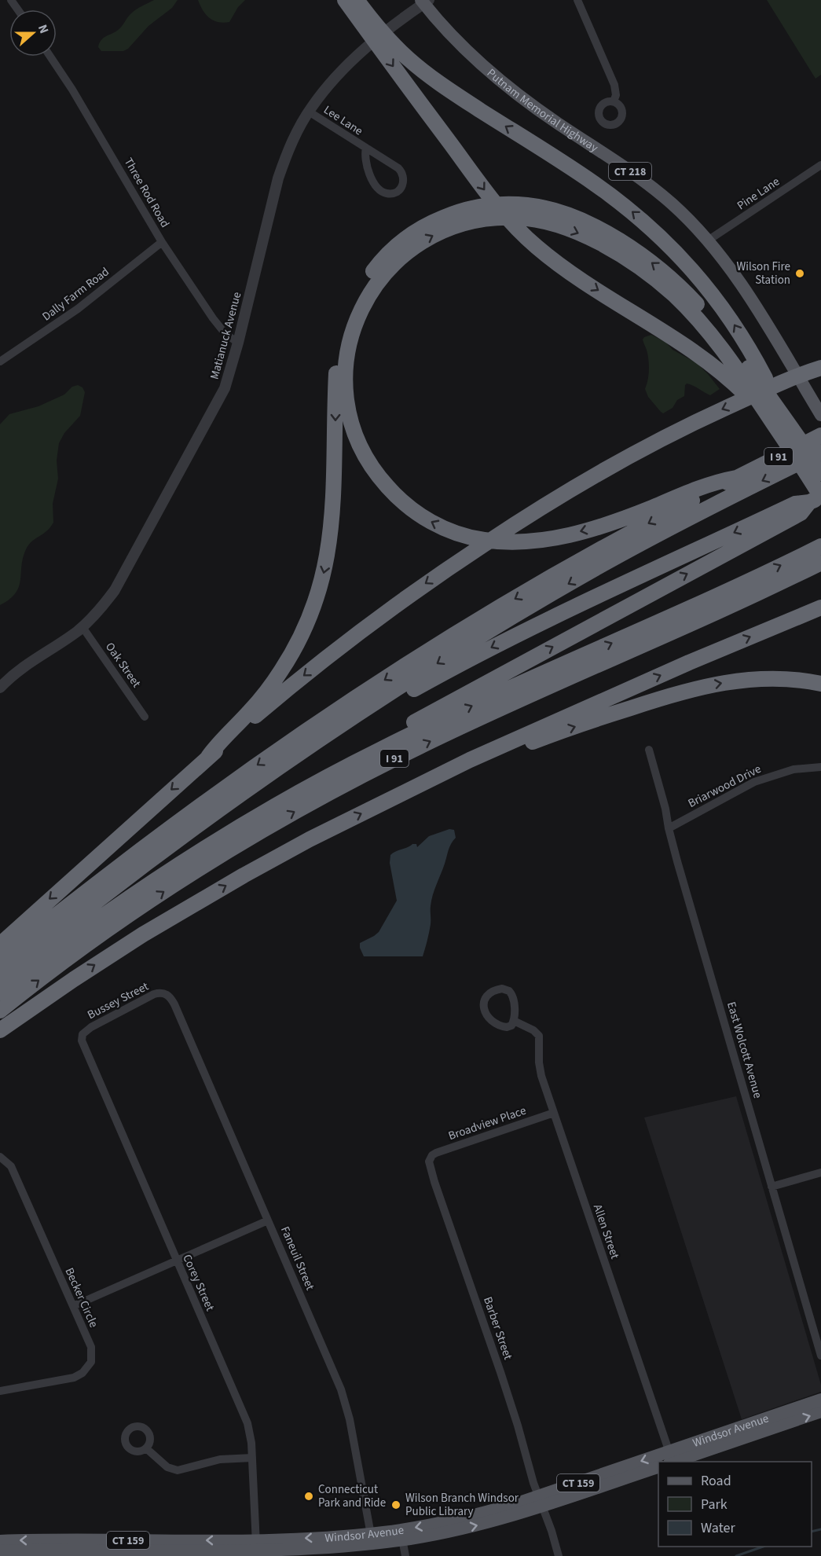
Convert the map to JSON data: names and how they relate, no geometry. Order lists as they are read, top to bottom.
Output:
{
  "streets": {
    "highway": ["I 91"],
    "main road": [
      "Putnam Memorial Highway",
      "CT 218",
      "Windsor Avenue",
      "CT 159"
    ],
    "street": [
      "Lee Lane",
      "Three Rod Road",
      "Pine Lane",
      "Dally Farm Road",
      "Matianuck Avenue",
      "Oak Street",
      "Briarwood Drive",
      "Bussey Street",
      "East Wolcott Avenue",
      "Broadview Place",
      "Allen Street",
      "Faneuil Street",
      "Corey Street",
      "Becker Circle",
      "Barber Street"
    ]
  },
  "crossings": [
    ["Putnam Memorial Highway", "Pine Lane"],
    ["Putnam Memorial Highway", "Matianuck Avenue"],
    ["Lee Lane", "Matianuck Avenue"],
    ["Three Rod Road", "Dally Farm Road"],
    ["Three Rod Road", "Matianuck Avenue"],
    ["Matianuck Avenue", "Oak Street"],
    ["Briarwood Drive", "East Wolcott Avenue"],
    ["Bussey Street", "Faneuil Street"],
    ["Bussey Street", "Corey Street"],
    ["Broadview Place", "Allen Street"],
    ["Broadview Place", "Barber Street"],
    ["Allen Street", "Windsor Avenue"],
    ["Faneuil Street", "Windsor Avenue"],
    ["Corey Street", "Windsor Avenue"],
    ["Barber Street", "Windsor Avenue"]
  ],
  "places": ["Wilson Fire Station", "Connecticut Park and Ride", "Wilson Branch Windsor Public Library"],
  "legend": ["Road", "Park", "Water"],
  "north": "right"
}
